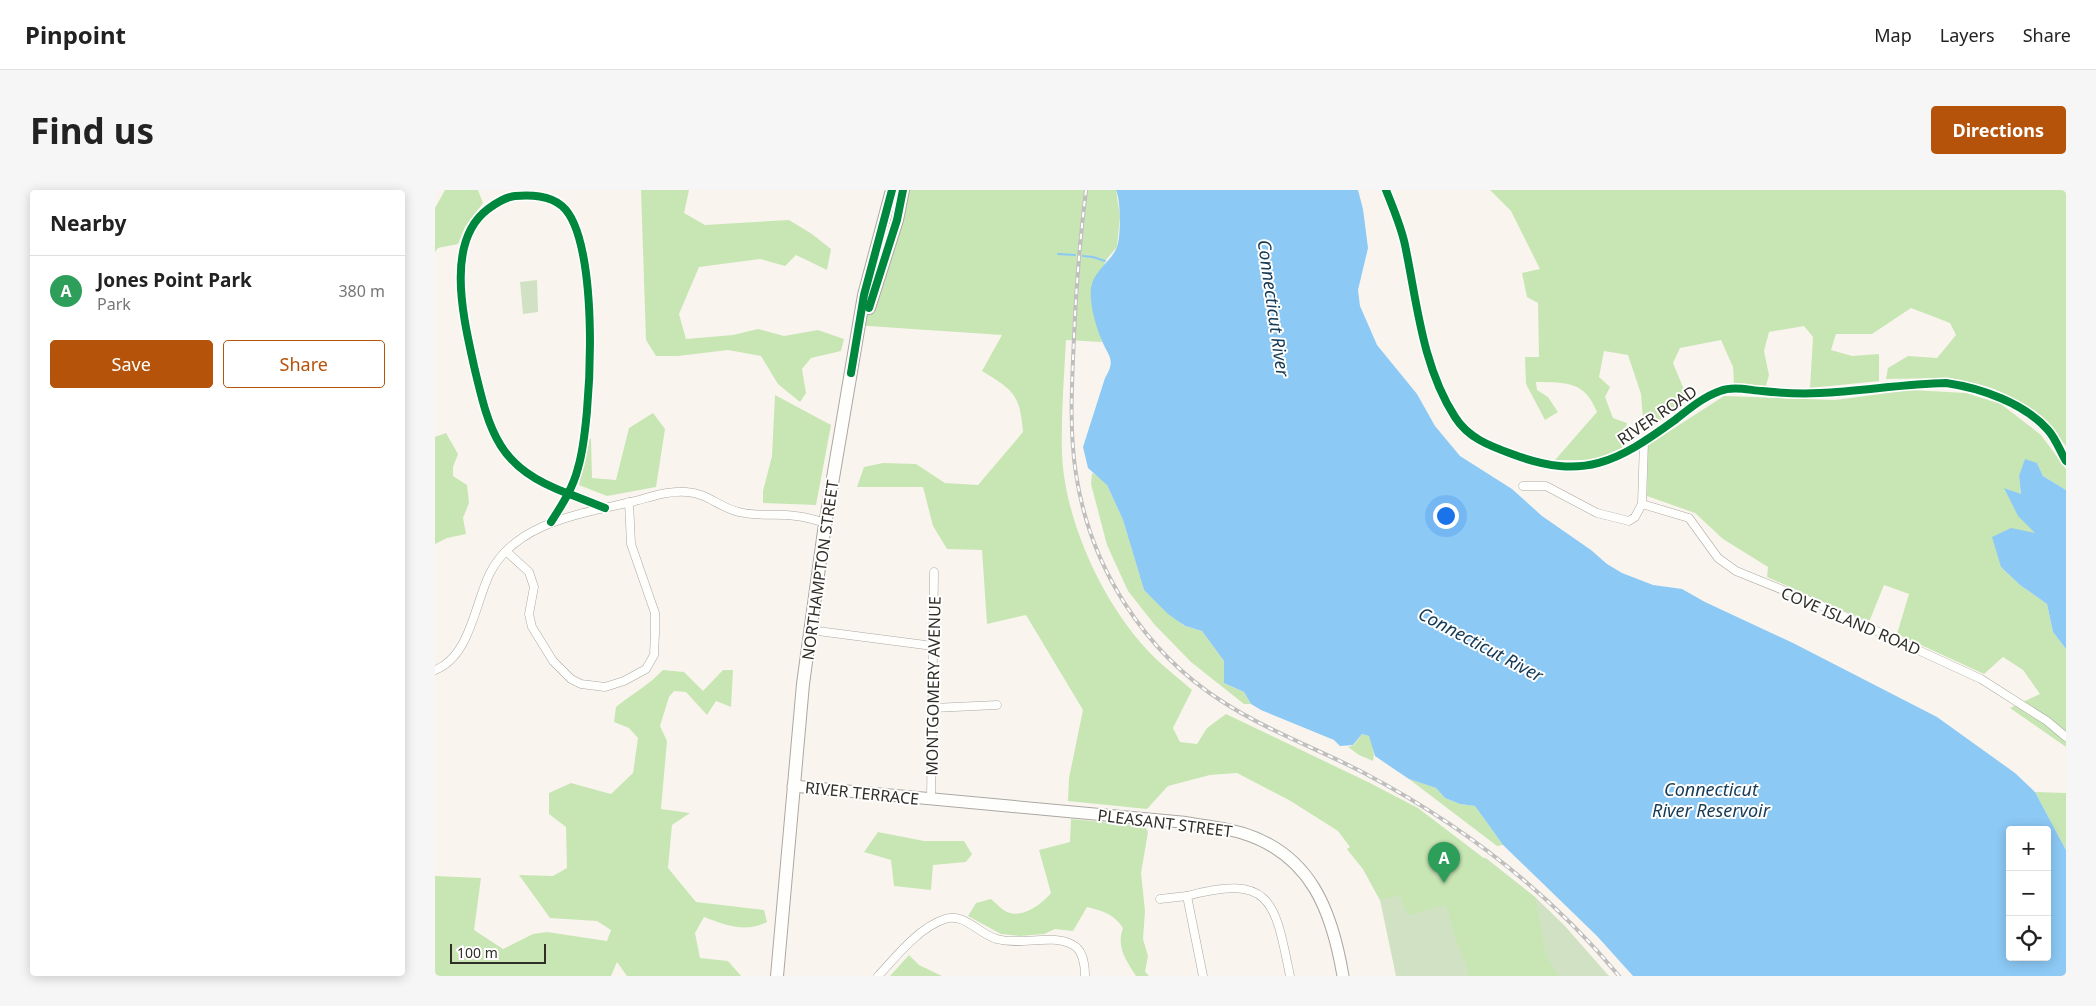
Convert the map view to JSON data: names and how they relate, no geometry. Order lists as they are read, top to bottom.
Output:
{
  "streets": {
    "main road": ["NORTHAMPTON STREET"],
    "street": [
      "RIVER ROAD",
      "COVE ISLAND ROAD",
      "MONTGOMERY AVENUE",
      "RIVER TERRACE",
      "PLEASANT STREET"
    ]
  },
  "crossings": [
    ["NORTHAMPTON STREET", "RIVER TERRACE"],
    ["MONTGOMERY AVENUE", "RIVER TERRACE"],
    ["MONTGOMERY AVENUE", "PLEASANT STREET"],
    ["RIVER TERRACE", "PLEASANT STREET"]
  ],
  "water": ["Connecticut River", "Connecticut River Reservoir"],
  "scale_bar": "100 m",
  "page": {
    "header": "Pinpoint",
    "nav": ["Map", "Layers", "Share"],
    "buttons": [
      "Directions",
      ["Save", "Share"]
    ],
    "title": "Find us",
    "heading": "Nearby",
    "list": [
      {
        "mark": "A",
        "name": "Jones Point Park",
        "note": "Park",
        "value": "380 m"
      }
    ],
    "map_buttons": ["+", "−"],
    "pins": "A",
    "scale": "100 m"
  }
}
